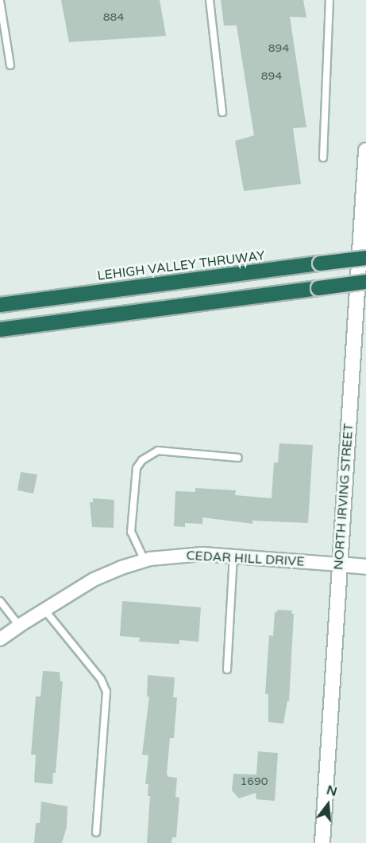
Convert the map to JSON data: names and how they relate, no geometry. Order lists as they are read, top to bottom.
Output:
{
  "streets": {
    "highway": ["LEHIGH VALLEY THRUWAY"],
    "street": ["NORTH IRVING STREET", "CEDAR HILL DRIVE"]
  },
  "crossings": [
    ["NORTH IRVING STREET", "CEDAR HILL DRIVE"]
  ],
  "house_numbers": [
    "884",
    "894",
    "894",
    "1690"
  ],
  "north": "top"
}
